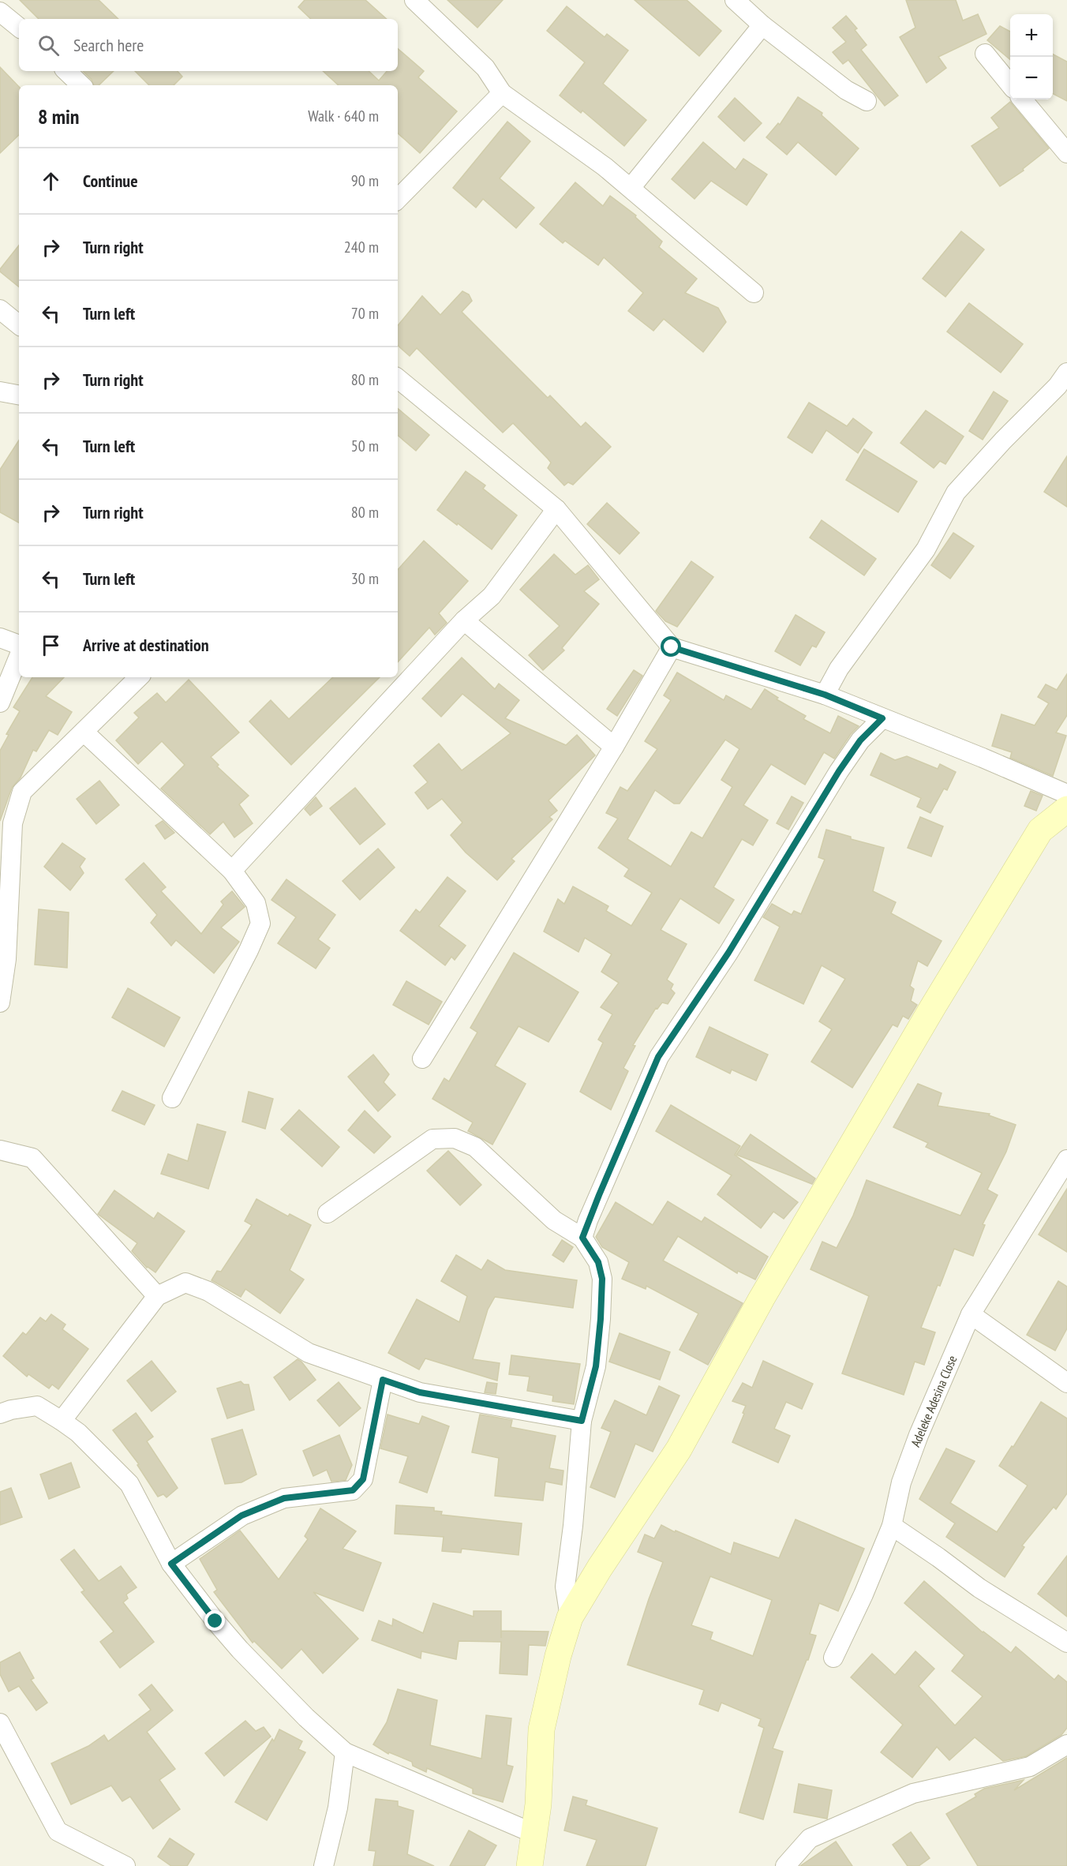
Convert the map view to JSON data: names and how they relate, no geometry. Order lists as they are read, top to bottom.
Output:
{
  "streets": {
    "street": ["Adeleke Adesina Close"]
  },
  "page": {
    "map_buttons": ["+", "−"],
    "search": "Search here",
    "heading": ["8 min", "Walk · 640 m"],
    "list": [
      ["Continue", "90 m"],
      ["Turn right", "240 m"],
      ["Turn left", "70 m"],
      ["Turn right", "80 m"],
      ["Turn left", "50 m"],
      ["Turn right", "80 m"],
      ["Turn left", "30 m"],
      "Arrive at destination"
    ]
  }
}
